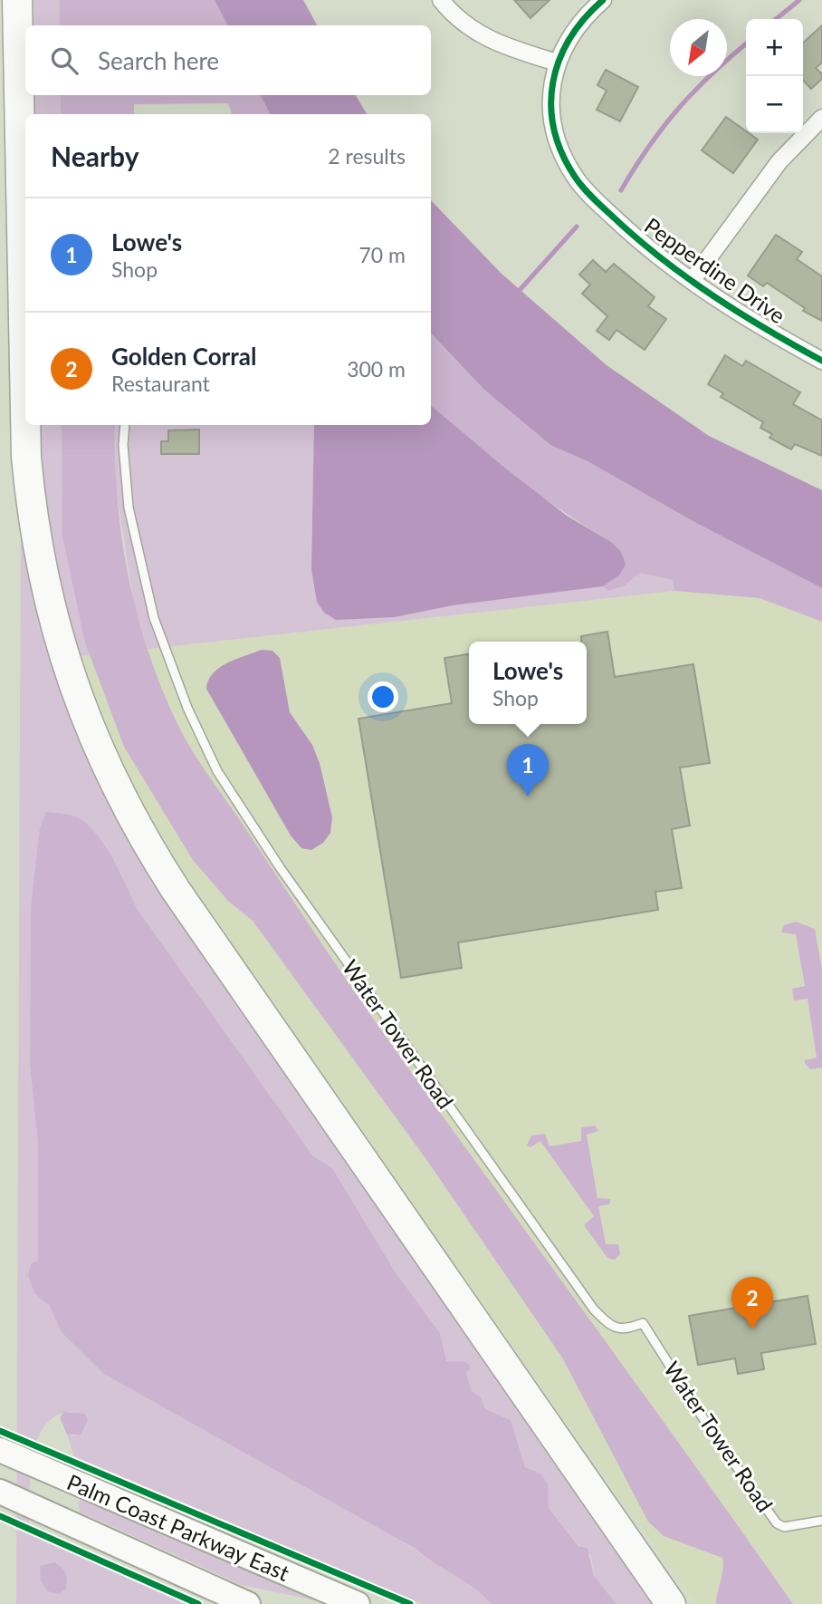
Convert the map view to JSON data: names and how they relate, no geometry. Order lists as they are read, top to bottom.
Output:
{
  "streets": {
    "main road": ["Palm Coast Parkway East"],
    "street": ["Pepperdine Drive"],
    "lane": ["Water Tower Road"]
  },
  "north": "bottom left",
  "page": {
    "map_buttons": ["+", "−"],
    "search": "Search here",
    "heading": ["Nearby", "2 results"],
    "list": [
      {
        "mark": "1",
        "name": "Lowe's",
        "note": "Shop",
        "value": "70 m"
      },
      {
        "mark": "2",
        "name": "Golden Corral",
        "note": "Restaurant",
        "value": "300 m"
      }
    ],
    "popup": ["Lowe's", "Shop"],
    "pins": ["1", "2"]
  }
}
